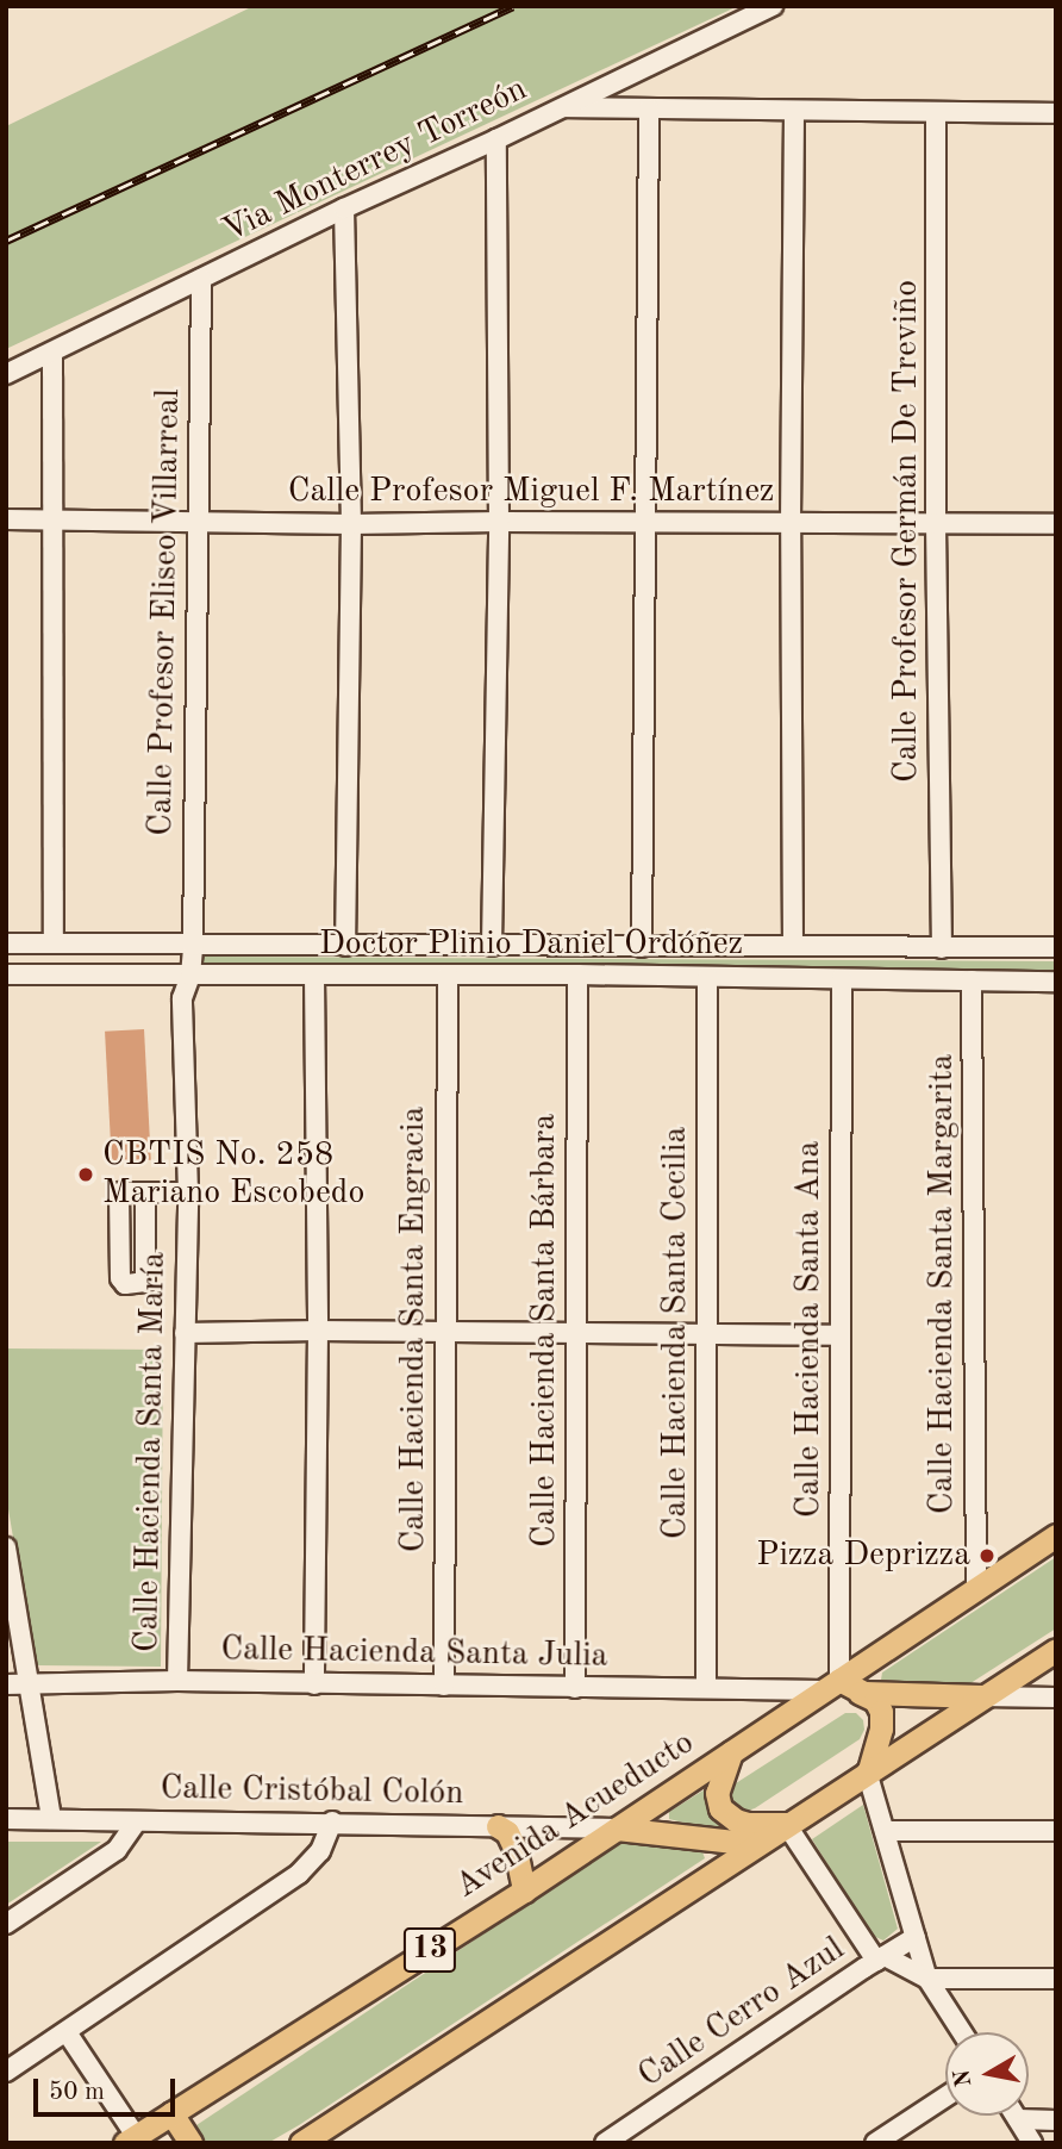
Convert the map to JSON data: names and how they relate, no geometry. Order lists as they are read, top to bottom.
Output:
{
  "streets": {
    "main road": ["Avenida Acueducto", "13"],
    "street": [
      "Via Monterrey Torreón",
      "Calle Profesor Miguel F. Martínez",
      "Calle Profesor Germán De Treviño",
      "Calle Profesor Eliseo Villarreal",
      "Doctor Plinio Daniel Ordóñez",
      "Calle Hacienda Santa Margarita",
      "Calle Hacienda Santa Engracia",
      "Calle Hacienda Santa Ana",
      "Calle Hacienda Santa Bárbara",
      "Calle Hacienda Santa Cecilia",
      "Calle Hacienda Santa María",
      "Calle Hacienda Santa Julia",
      "Calle Cristóbal Colón",
      "Calle Cerro Azul"
    ]
  },
  "crossings": [
    ["Via Monterrey Torreón", "Calle Profesor Eliseo Villarreal"],
    ["Calle Profesor Miguel F. Martínez", "Calle Profesor Germán De Treviño"],
    ["Calle Profesor Miguel F. Martínez", "Calle Profesor Eliseo Villarreal"],
    ["Calle Profesor Germán De Treviño", "Doctor Plinio Daniel Ordóñez"],
    ["Calle Profesor Eliseo Villarreal", "Doctor Plinio Daniel Ordóñez"],
    ["Calle Profesor Eliseo Villarreal", "Calle Hacienda Santa María"],
    ["Doctor Plinio Daniel Ordóñez", "Calle Hacienda Santa Margarita"],
    ["Doctor Plinio Daniel Ordóñez", "Calle Hacienda Santa Engracia"],
    ["Doctor Plinio Daniel Ordóñez", "Calle Hacienda Santa Ana"],
    ["Doctor Plinio Daniel Ordóñez", "Calle Hacienda Santa Bárbara"],
    ["Doctor Plinio Daniel Ordóñez", "Calle Hacienda Santa Cecilia"],
    ["Doctor Plinio Daniel Ordóñez", "Calle Hacienda Santa María"],
    ["Calle Hacienda Santa Margarita", "Avenida Acueducto"],
    ["Calle Hacienda Santa Engracia", "Calle Hacienda Santa Julia"],
    ["Calle Hacienda Santa Ana", "Calle Hacienda Santa Julia"],
    ["Calle Hacienda Santa Ana", "Avenida Acueducto"],
    ["Calle Hacienda Santa Bárbara", "Calle Hacienda Santa Julia"],
    ["Calle Hacienda Santa Cecilia", "Calle Hacienda Santa Julia"],
    ["Calle Hacienda Santa María", "Calle Hacienda Santa Julia"],
    ["Calle Hacienda Santa Julia", "Avenida Acueducto"],
    ["Calle Cristóbal Colón", "Avenida Acueducto"]
  ],
  "places": ["CBTIS No. 258 Mariano Escobedo", "Pizza Deprizza"],
  "scale_bar": "50 m",
  "north": "left"
}
